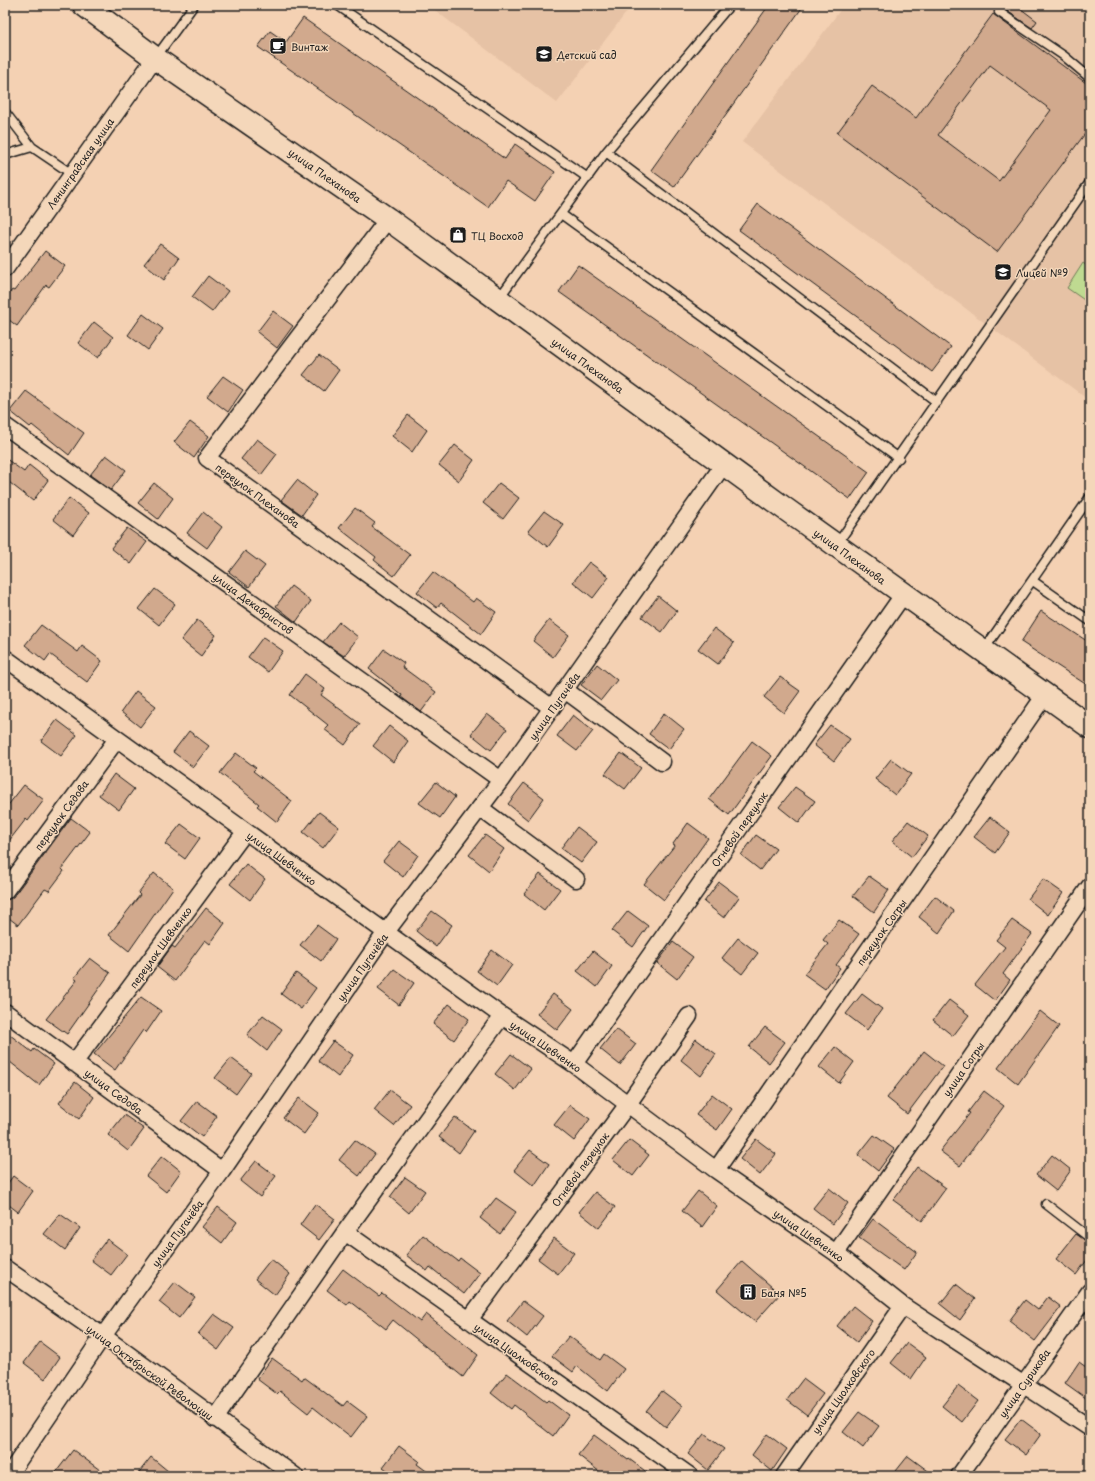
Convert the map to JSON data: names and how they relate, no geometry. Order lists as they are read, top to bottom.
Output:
{
  "streets": {
    "main road": ["улица Плеханова"],
    "street": [
      "Ленинградская улица",
      "переулок Плеханова",
      "улица Декабристов",
      "улица Пугачёва",
      "переулок Седова",
      "Огневой переулок",
      "улица Шевченко",
      "переулок Согры",
      "переулок Шевченко",
      "улица Согры",
      "улица Седова",
      "улица Циолковского",
      "улица Октябрьской Революции",
      "улица Сурикова"
    ]
  },
  "crossings": [
    ["Ленинградская улица", "улица Плеханова"],
    ["улица Плеханова", "переулок Плеханова"],
    ["улица Плеханова", "улица Пугачёва"],
    ["улица Плеханова", "Огневой переулок"],
    ["улица Плеханова", "переулок Согры"],
    ["переулок Плеханова", "улица Пугачёва"],
    ["улица Декабристов", "улица Пугачёва"],
    ["улица Пугачёва", "улица Шевченко"],
    ["улица Пугачёва", "улица Седова"],
    ["улица Пугачёва", "улица Октябрьской Революции"],
    ["переулок Седова", "улица Шевченко"],
    ["Огневой переулок", "улица Шевченко"],
    ["Огневой переулок", "улица Циолковского"],
    ["улица Шевченко", "переулок Согры"],
    ["улица Шевченко", "переулок Шевченко"],
    ["улица Шевченко", "улица Согры"],
    ["улица Шевченко", "улица Циолковского"],
    ["улица Шевченко", "улица Сурикова"],
    ["переулок Шевченко", "улица Седова"]
  ],
  "places": {
    "cafe": ["Винтаж"],
    "school or university": ["Детский сад", "Лицей №9"],
    "shop": ["ТЦ Восход"],
    "building": ["Баня №5"]
  }
}
